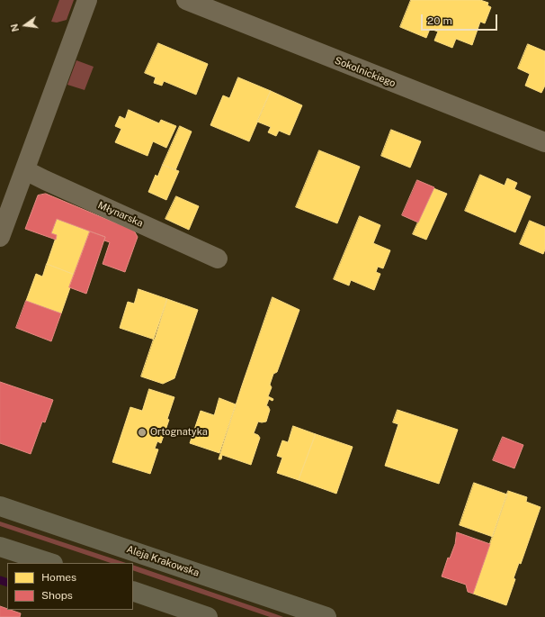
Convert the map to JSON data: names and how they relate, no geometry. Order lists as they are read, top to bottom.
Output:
{
  "streets": {
    "main road": ["Aleja Krakowska"],
    "street": ["Sokolnickiego", "Młynarska"]
  },
  "places": ["Ortognatyka"],
  "legend": ["Homes", "Shops"],
  "scale_bar": "20 m",
  "north": "left"
}
